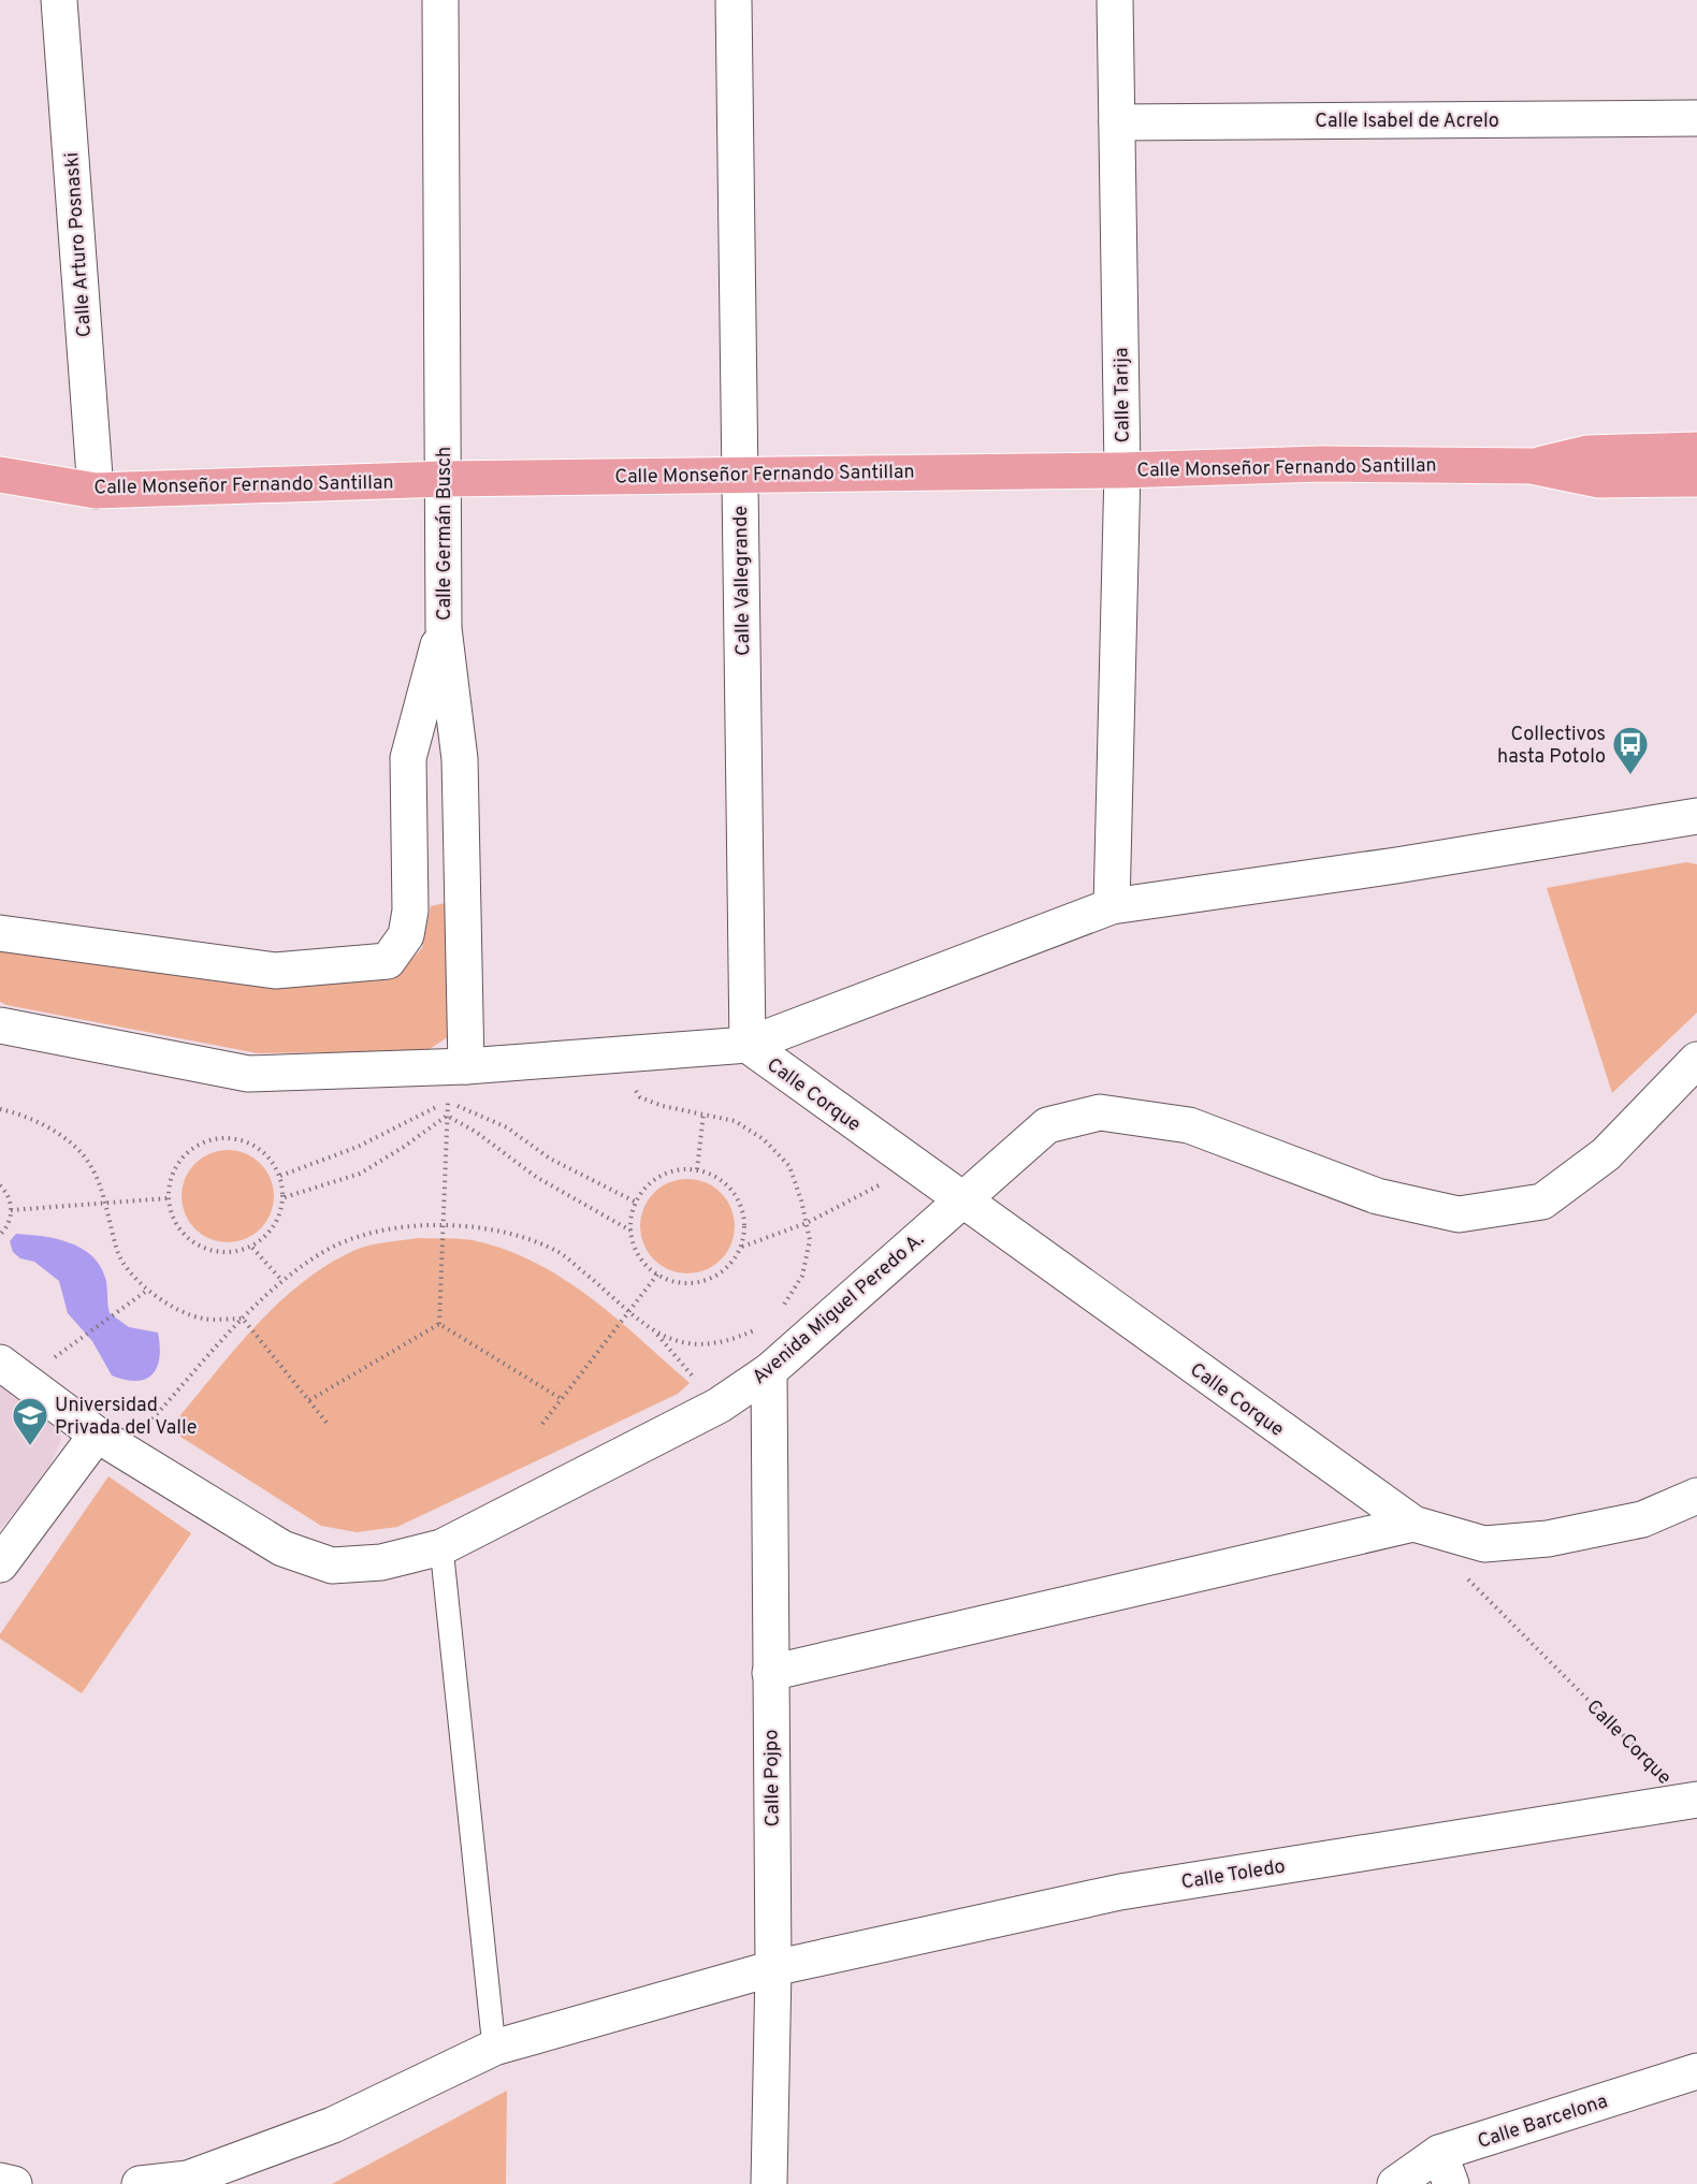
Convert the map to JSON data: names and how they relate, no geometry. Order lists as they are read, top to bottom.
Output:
{
  "streets": {
    "main road": ["Calle Monseñor Fernando Santillan"],
    "street": [
      "Calle Isabel de Acrelo",
      "Calle Arturo Posnaski",
      "Calle Tarija",
      "Calle Germán Busch",
      "Calle Vallegrande",
      "Calle Corque",
      "Avenida Miguel Peredo A.",
      "Calle Pojpo",
      "Calle Toledo",
      "Calle Barcelona"
    ]
  },
  "crossings": [
    ["Calle Isabel de Acrelo", "Calle Tarija"],
    ["Calle Arturo Posnaski", "Calle Monseñor Fernando Santillan"],
    ["Calle Tarija", "Calle Monseñor Fernando Santillan"],
    ["Calle Monseñor Fernando Santillan", "Calle Germán Busch"],
    ["Calle Monseñor Fernando Santillan", "Calle Vallegrande"],
    ["Calle Vallegrande", "Calle Corque"],
    ["Calle Corque", "Avenida Miguel Peredo A."],
    ["Calle Corque", "Calle Toledo"],
    ["Avenida Miguel Peredo A.", "Calle Pojpo"],
    ["Calle Pojpo", "Calle Toledo"]
  ],
  "places": {
    "bus stop": ["Collectivos hasta Potolo"],
    "school or university": ["Universidad Privada del Valle"]
  }
}
